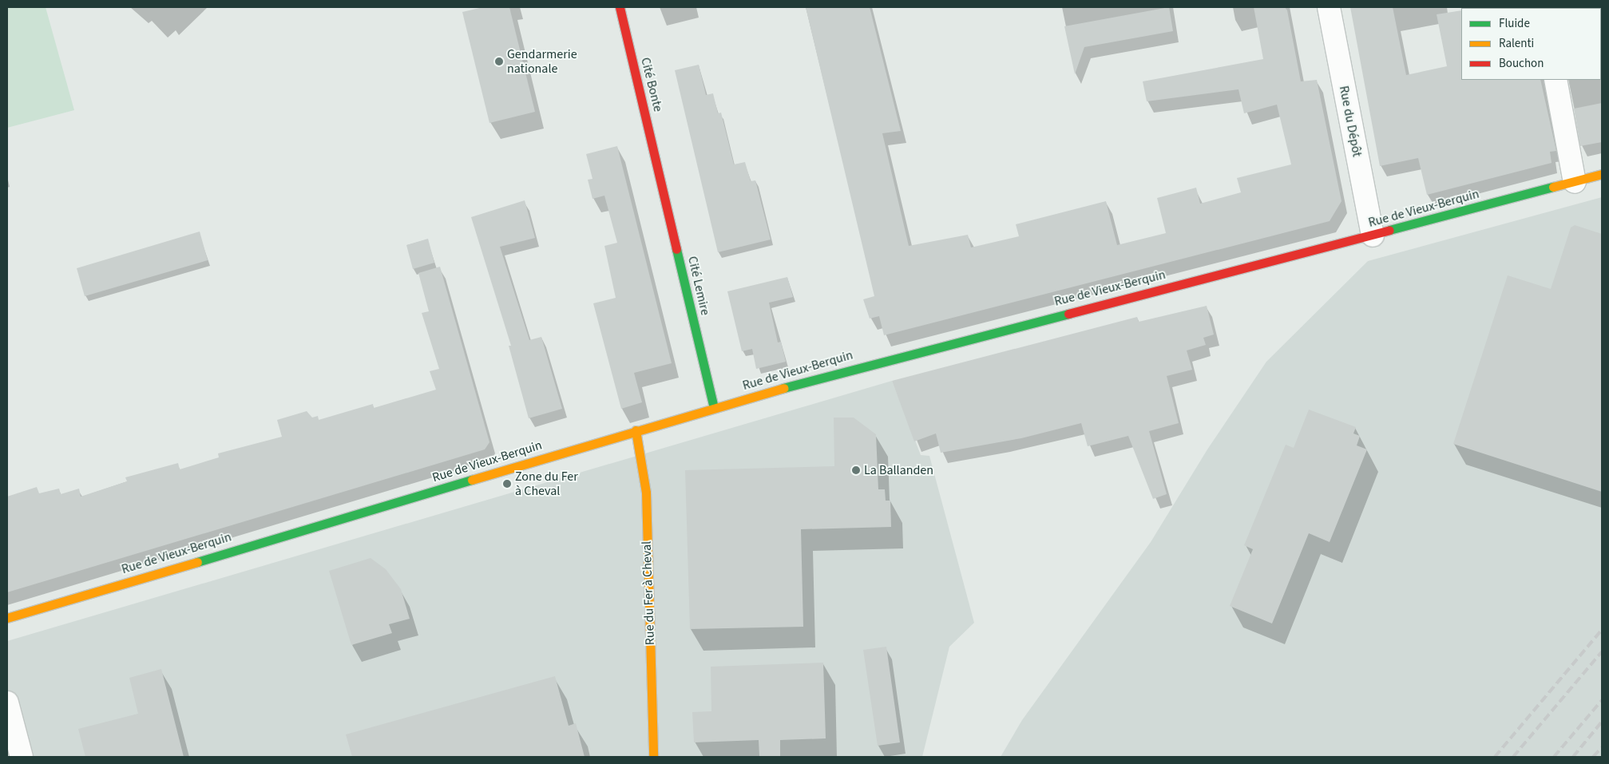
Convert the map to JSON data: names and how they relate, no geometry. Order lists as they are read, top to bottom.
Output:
{
  "streets": {
    "street": [
      "Cité Bonte",
      "Rue du Dépôt",
      "Rue de Vieux-Berquin",
      "Cité Lemire",
      "Rue du Fer à Cheval"
    ]
  },
  "crossings": [
    ["Cité Bonte", "Cité Lemire"],
    ["Rue du Dépôt", "Rue de Vieux-Berquin"],
    ["Rue de Vieux-Berquin", "Cité Lemire"],
    ["Rue de Vieux-Berquin", "Rue du Fer à Cheval"]
  ],
  "places": ["Gendarmerie nationale", "La Ballanden", "Zone du Fer à Cheval"],
  "legend": ["Fluide", "Ralenti", "Bouchon"]
}
